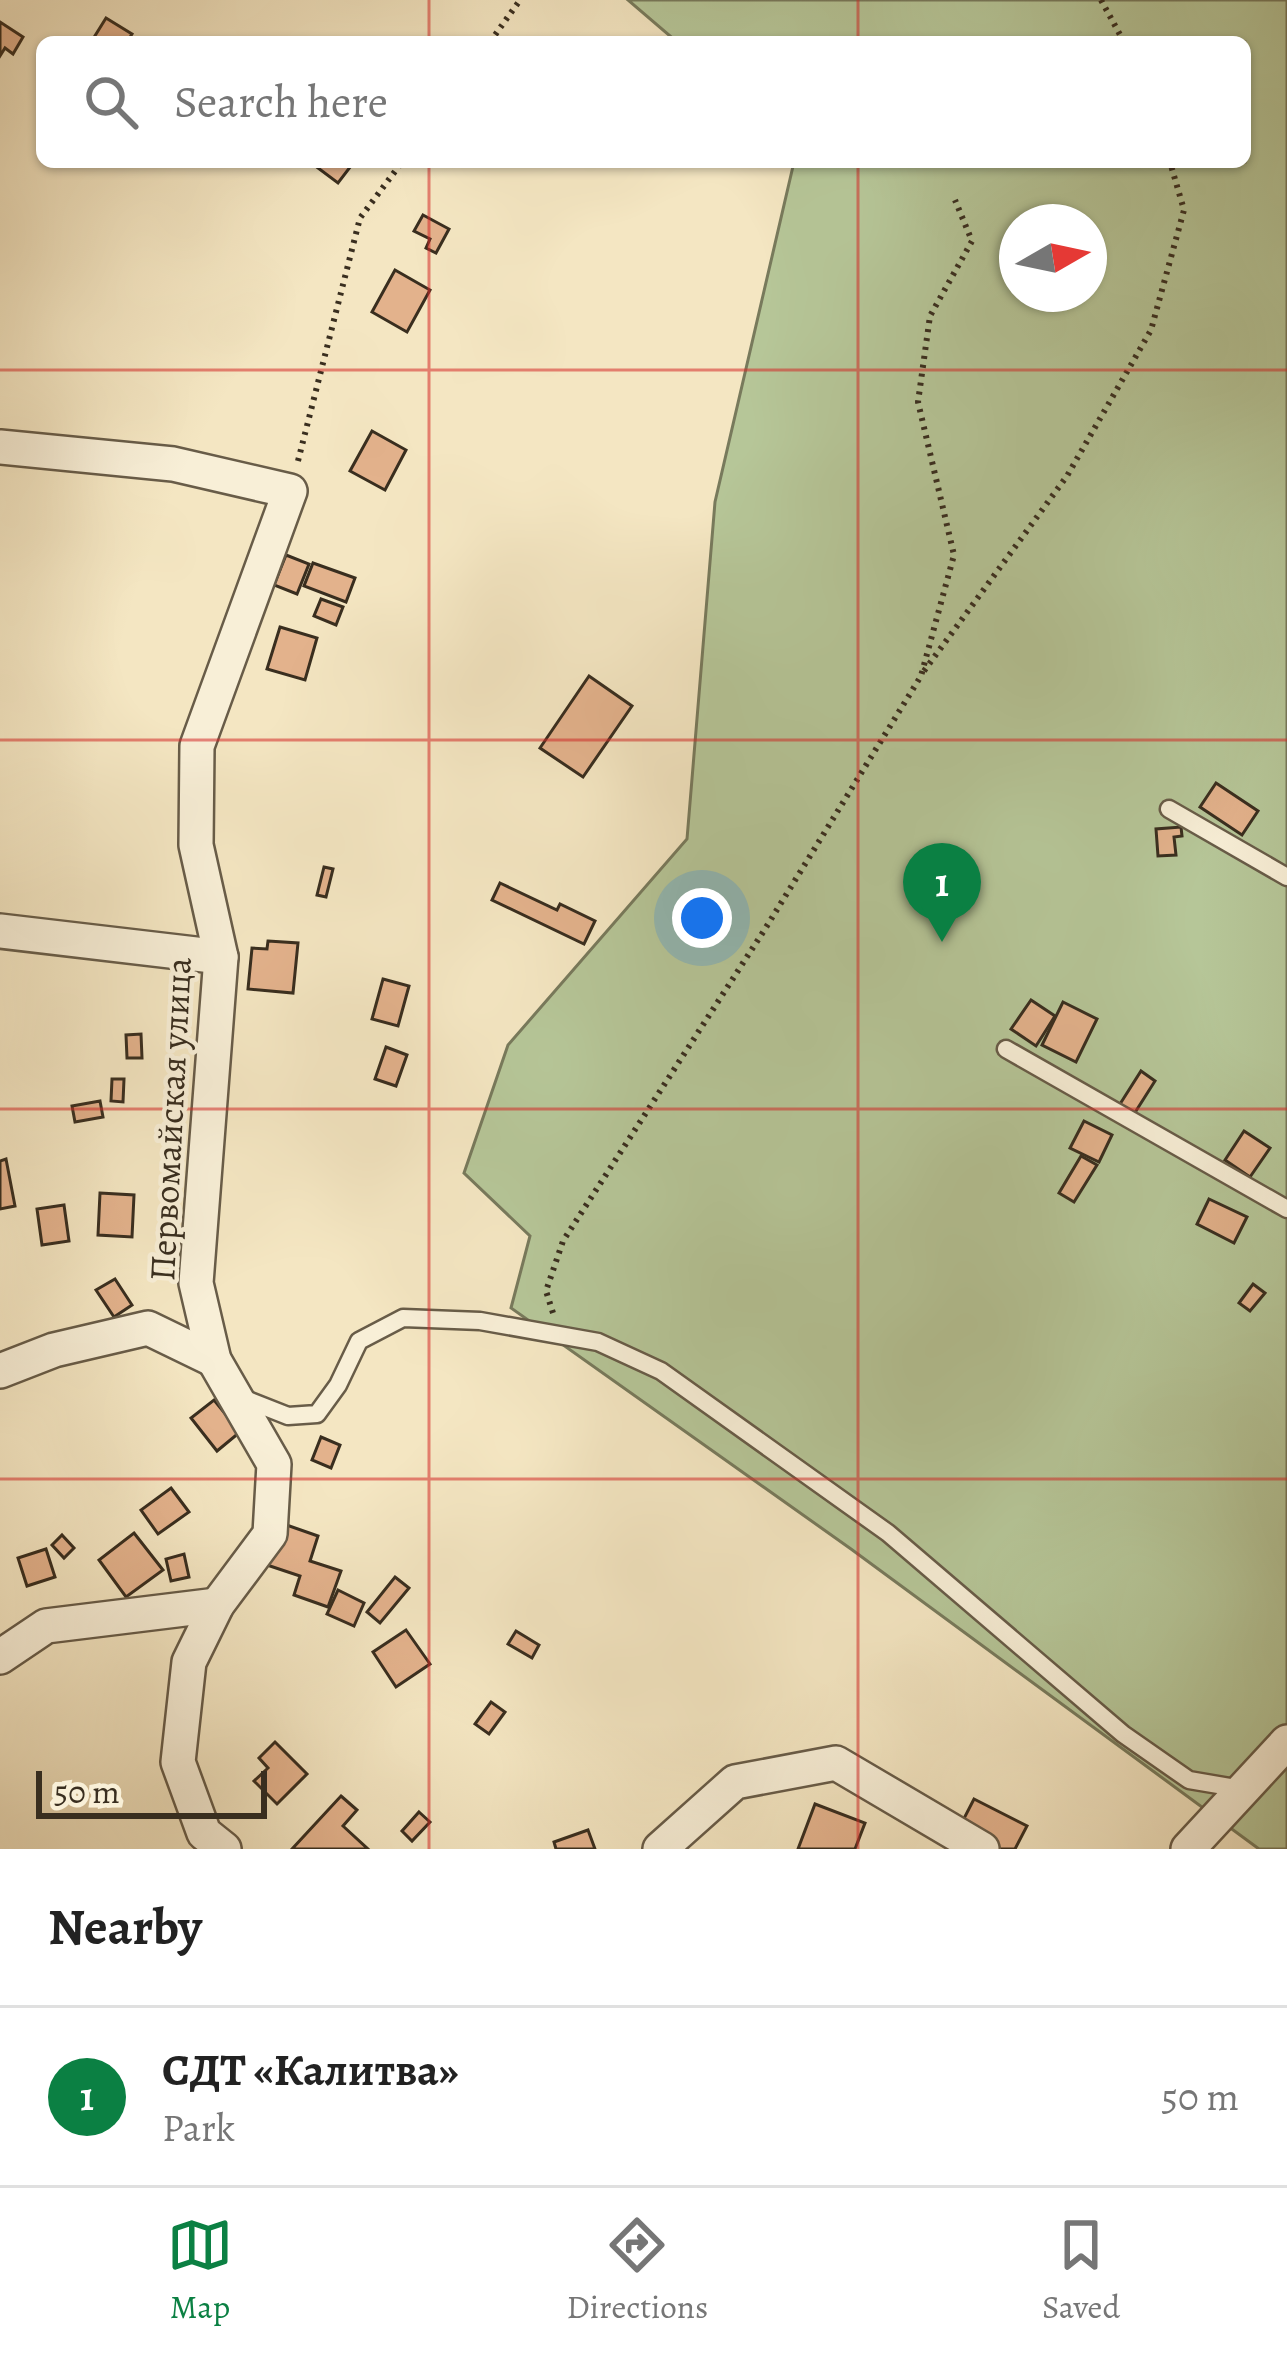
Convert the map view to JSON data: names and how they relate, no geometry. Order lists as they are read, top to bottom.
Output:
{
  "streets": {
    "street": ["Первомайская улица"]
  },
  "scale_bar": "50 m",
  "north": "right",
  "page": {
    "search": "Search here",
    "pins": "1",
    "scale": "50 m",
    "heading": "Nearby",
    "list": [
      {
        "mark": "1",
        "name": "СДТ «Калитва»",
        "note": "Park",
        "value": "50 m"
      }
    ],
    "nav": ["Map", "Directions", "Saved"]
  }
}
